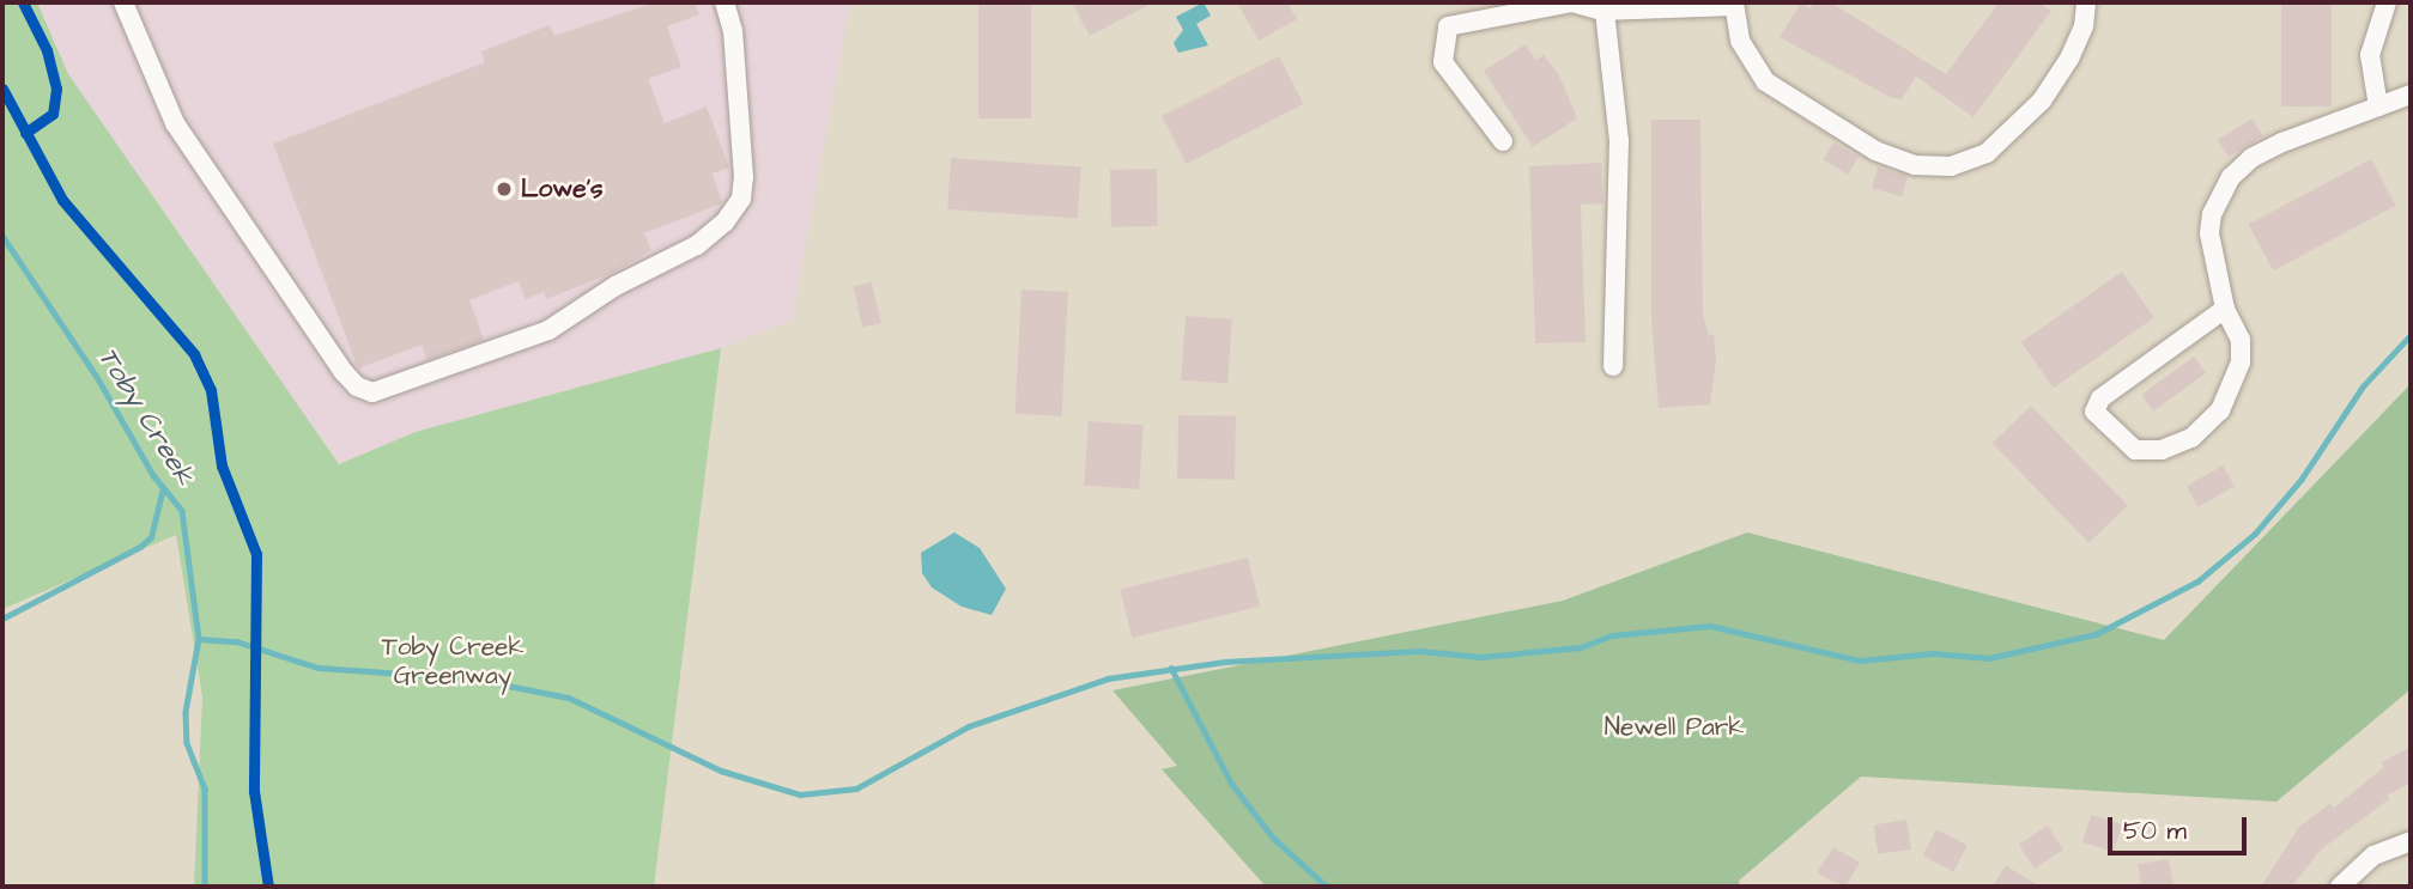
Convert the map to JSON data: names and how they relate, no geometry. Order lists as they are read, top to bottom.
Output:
{
  "water": ["Toby Creek"],
  "parks": ["Toby Creek Greenway", "Newell Park"],
  "places": ["Lowe's"],
  "scale_bar": "50 m"
}
